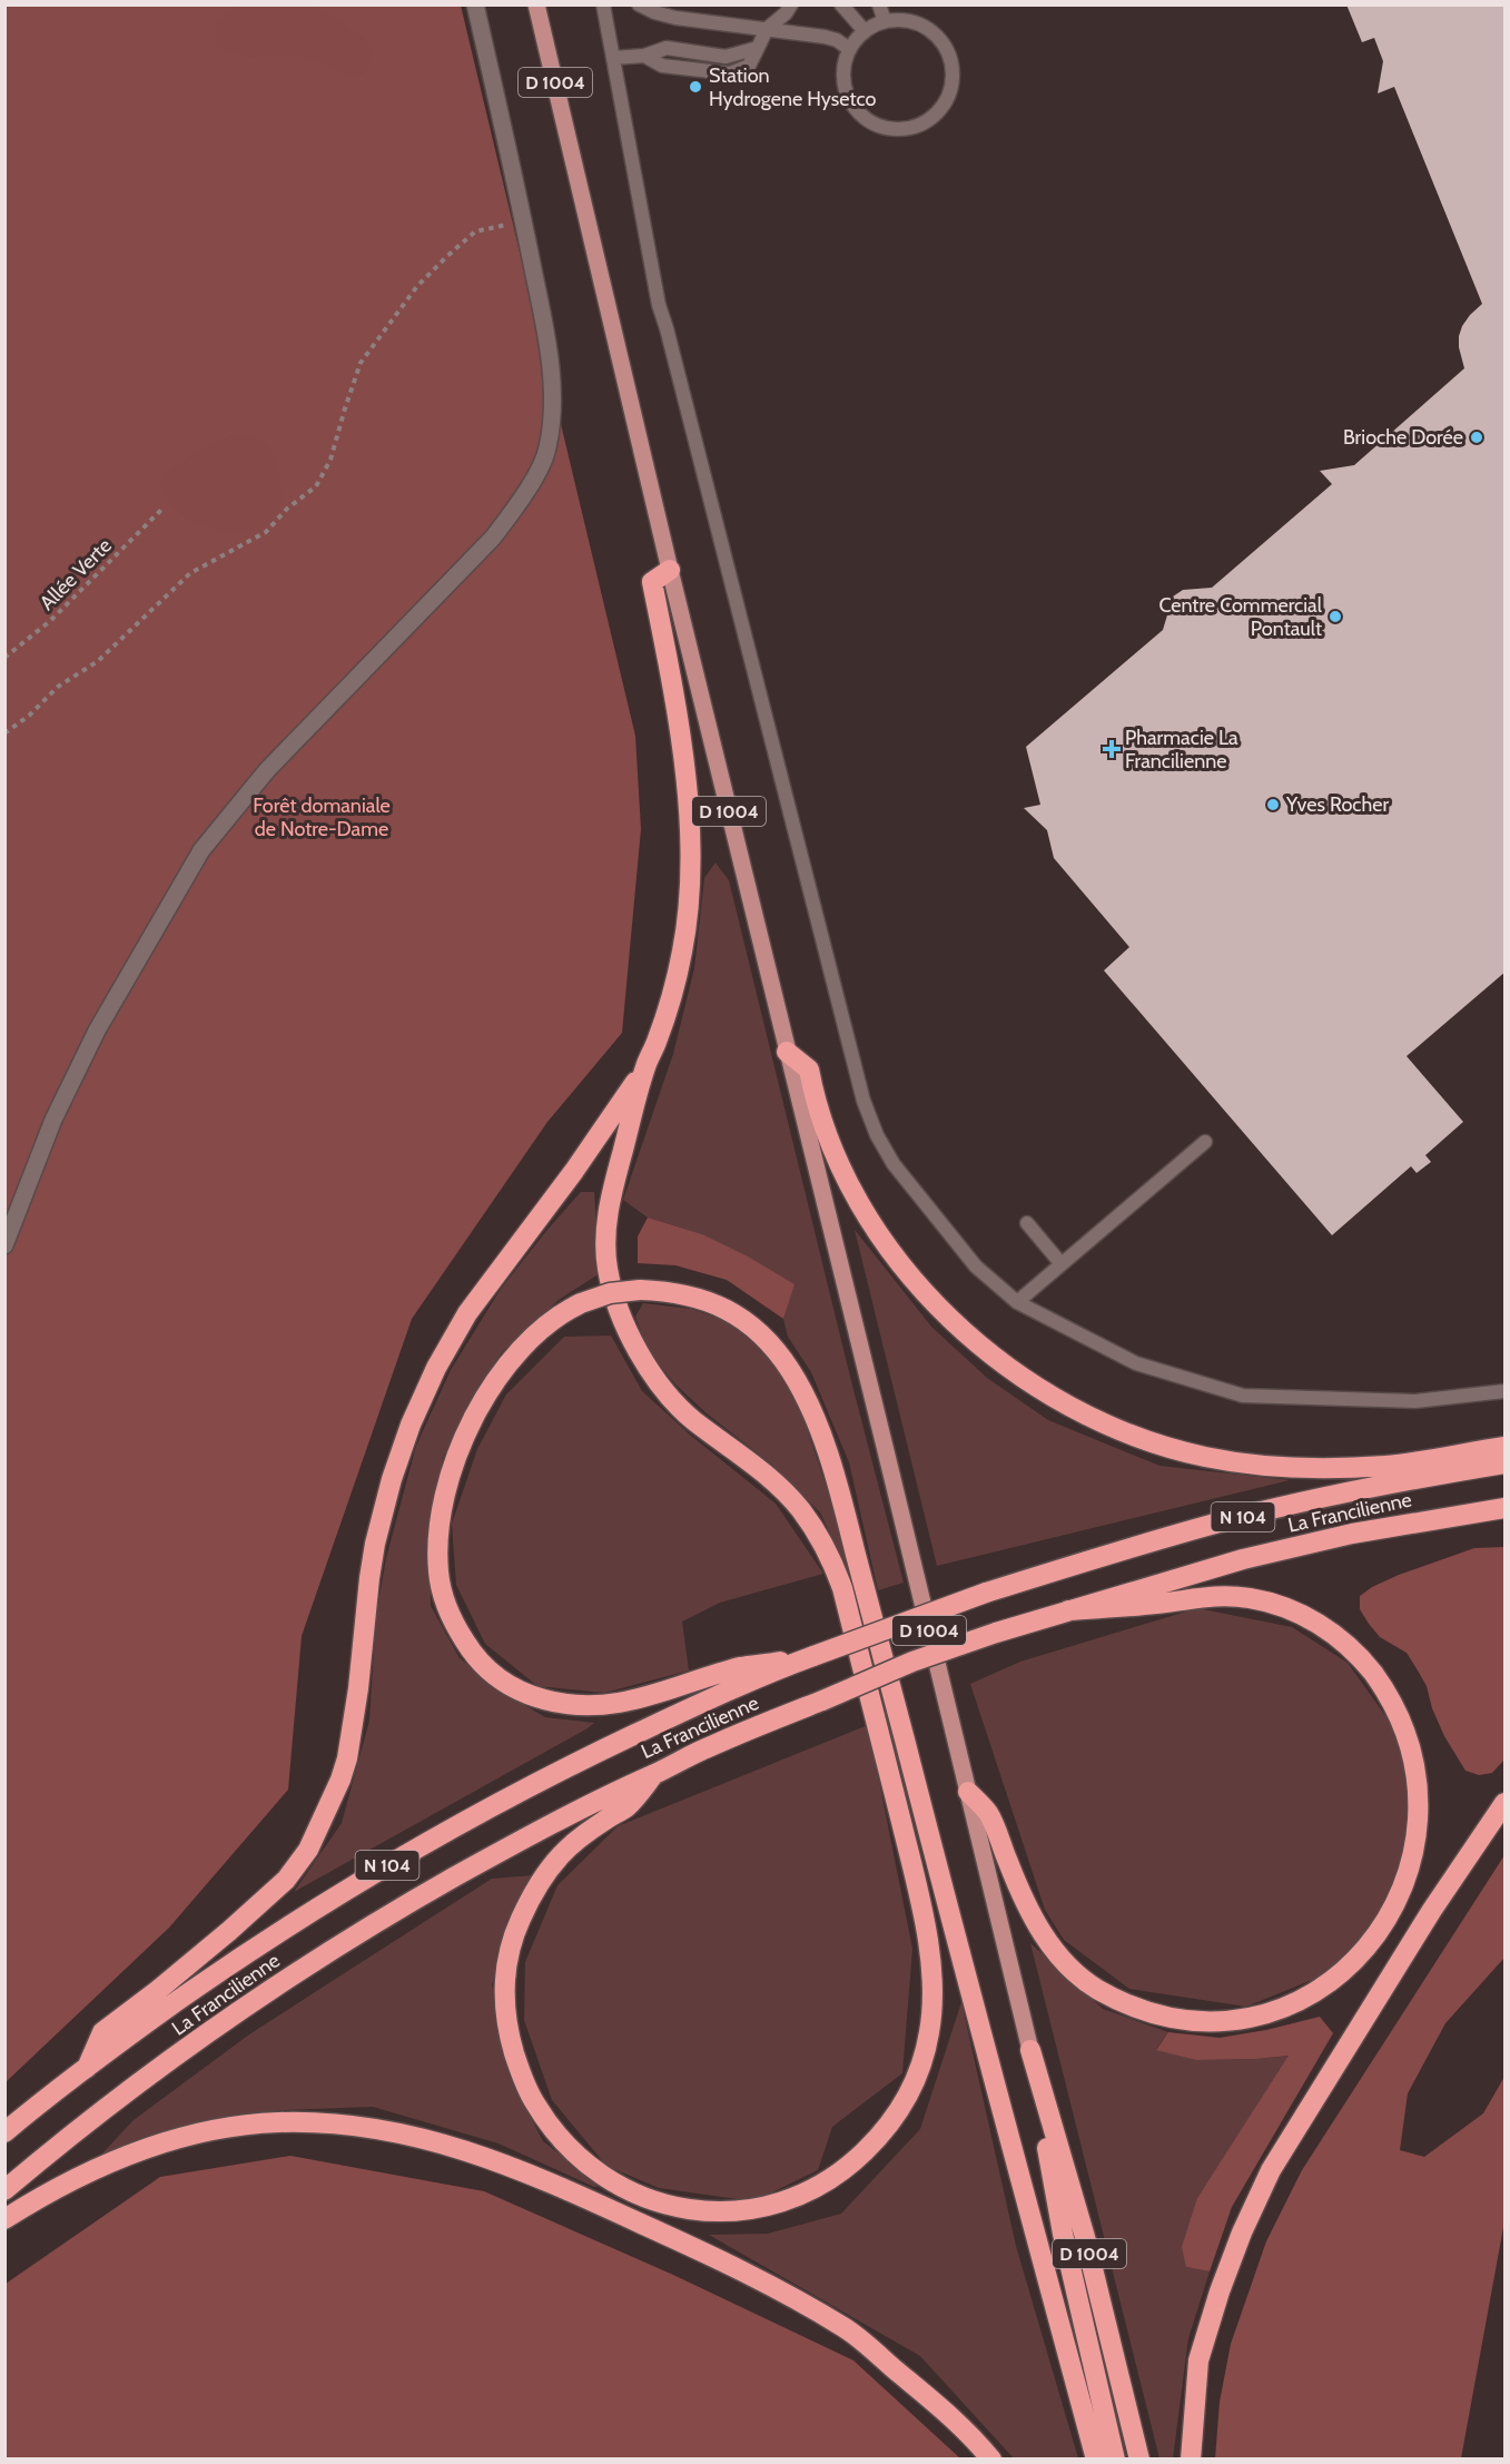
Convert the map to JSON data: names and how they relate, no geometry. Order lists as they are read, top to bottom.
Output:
{
  "streets": {
    "highway": ["D 1004", "La Francilienne", "N 104"],
    "path": ["Allée Verte"]
  },
  "parks": ["Forêt domaniale de Notre-Dame"],
  "places": {
    "other": [
      "Station Hydrogene Hysetco",
      "Brioche Dorée",
      "Centre Commercial Pontault",
      "Yves Rocher"
    ],
    "health": ["Pharmacie La Francilienne"]
  }
}
